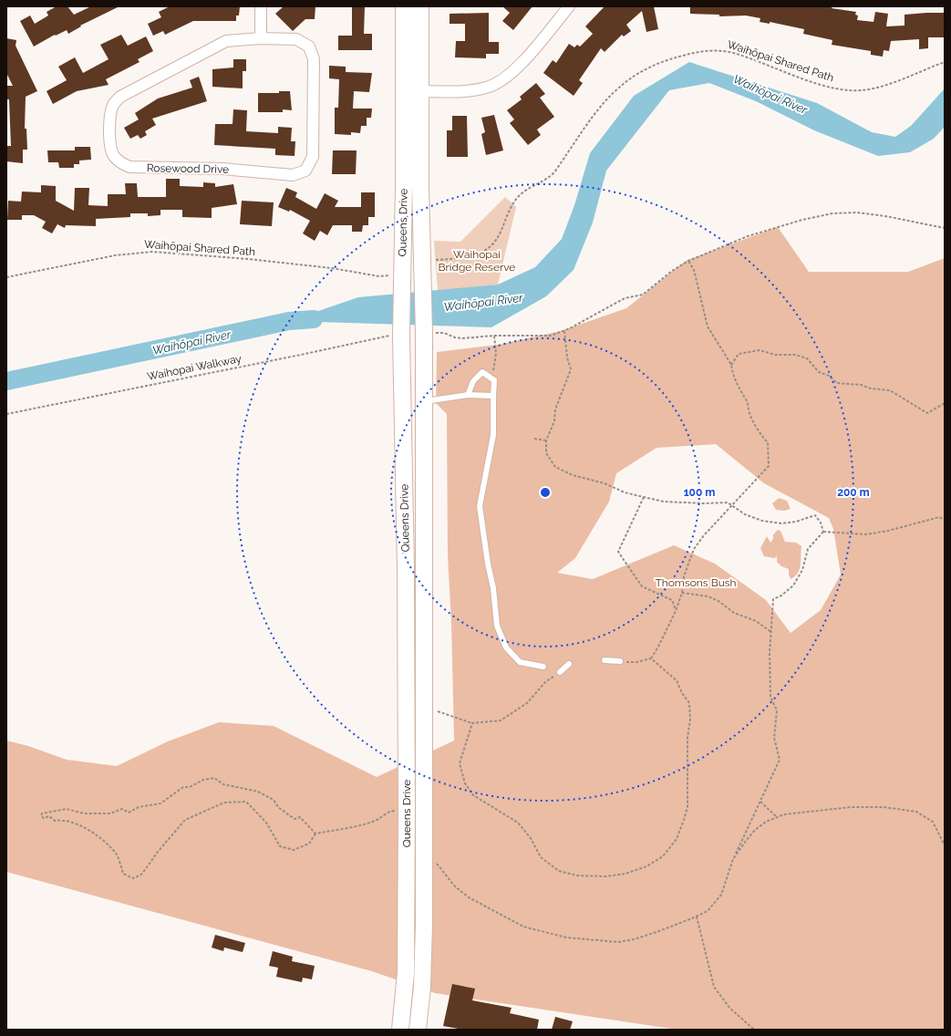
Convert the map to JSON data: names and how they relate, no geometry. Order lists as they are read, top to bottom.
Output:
{
  "streets": {
    "main road": ["Queens Drive"],
    "street": ["Rosewood Drive"],
    "path": ["Waihōpai Shared Path", "Waihopai Walkway"]
  },
  "crossings": [
    ["Queens Drive", "Waihopai Walkway"]
  ],
  "water": ["Waihōpai River"],
  "parks": ["Waihopai Bridge Reserve", "Thomsons Bush"],
  "rings": ["100 m", "200 m"]
}
